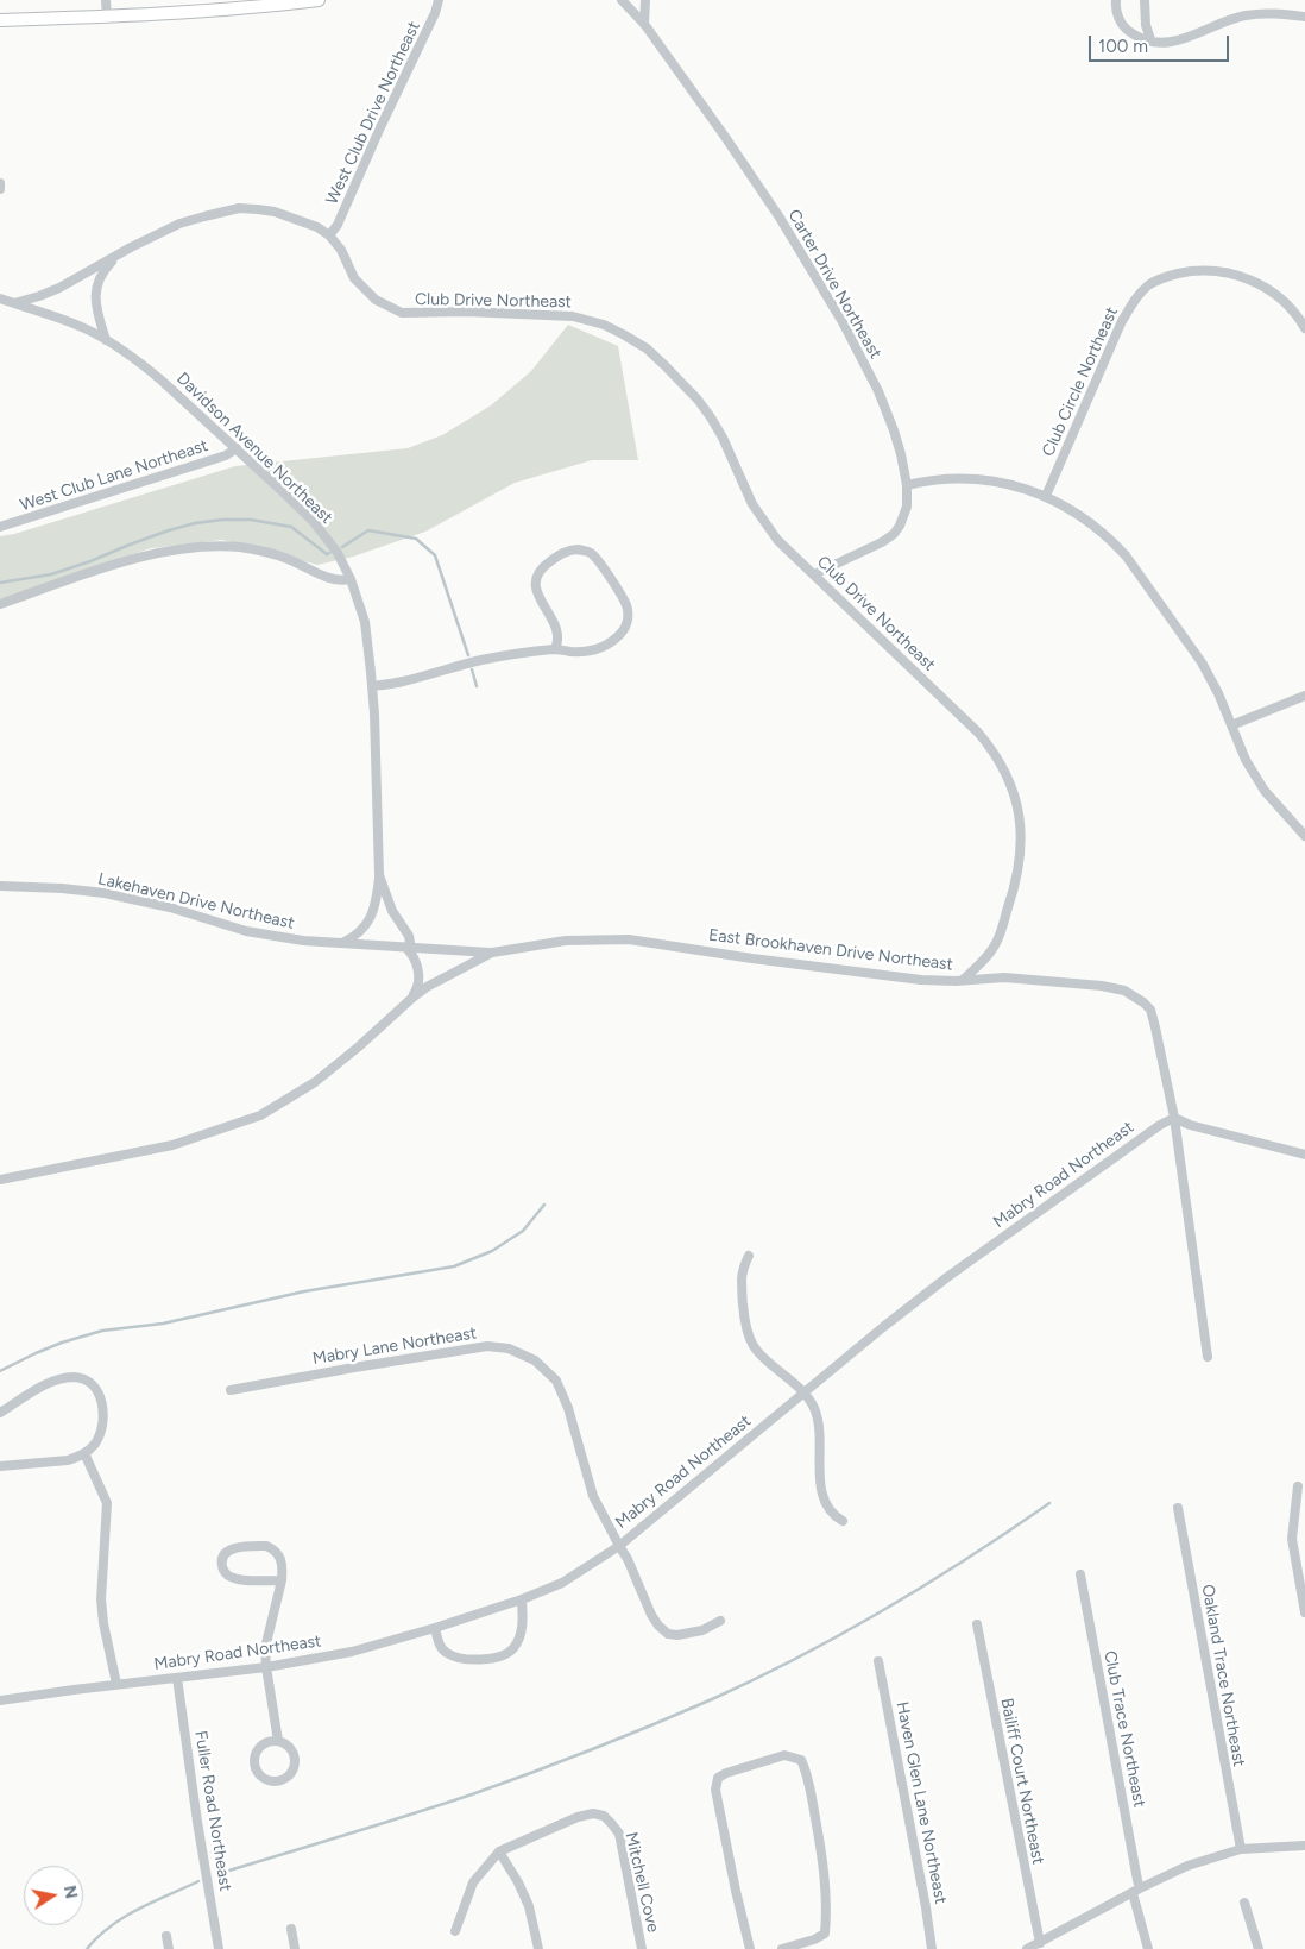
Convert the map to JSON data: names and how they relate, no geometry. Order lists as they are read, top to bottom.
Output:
{
  "streets": {
    "street": [
      "West Club Drive Northeast",
      "Carter Drive Northeast",
      "Club Drive Northeast",
      "Club Circle Northeast",
      "Davidson Avenue Northeast",
      "West Club Lane Northeast",
      "Lakehaven Drive Northeast",
      "East Brookhaven Drive Northeast",
      "Mabry Road Northeast",
      "Mabry Lane Northeast",
      "Oakland Trace Northeast",
      "Club Trace Northeast",
      "Bailiff Court Northeast",
      "Haven Glen Lane Northeast",
      "Fuller Road Northeast",
      "Mitchell Cove"
    ]
  },
  "crossings": [
    ["West Club Drive Northeast", "Club Drive Northeast"],
    ["Carter Drive Northeast", "Club Drive Northeast"],
    ["Club Drive Northeast", "Davidson Avenue Northeast"],
    ["Club Drive Northeast", "East Brookhaven Drive Northeast"],
    ["Davidson Avenue Northeast", "West Club Lane Northeast"],
    ["Davidson Avenue Northeast", "Lakehaven Drive Northeast"],
    ["Lakehaven Drive Northeast", "East Brookhaven Drive Northeast"],
    ["East Brookhaven Drive Northeast", "Mabry Road Northeast"],
    ["Mabry Road Northeast", "Mabry Lane Northeast"],
    ["Mabry Road Northeast", "Fuller Road Northeast"]
  ],
  "scale_bar": "100 m",
  "north": "right"
}
